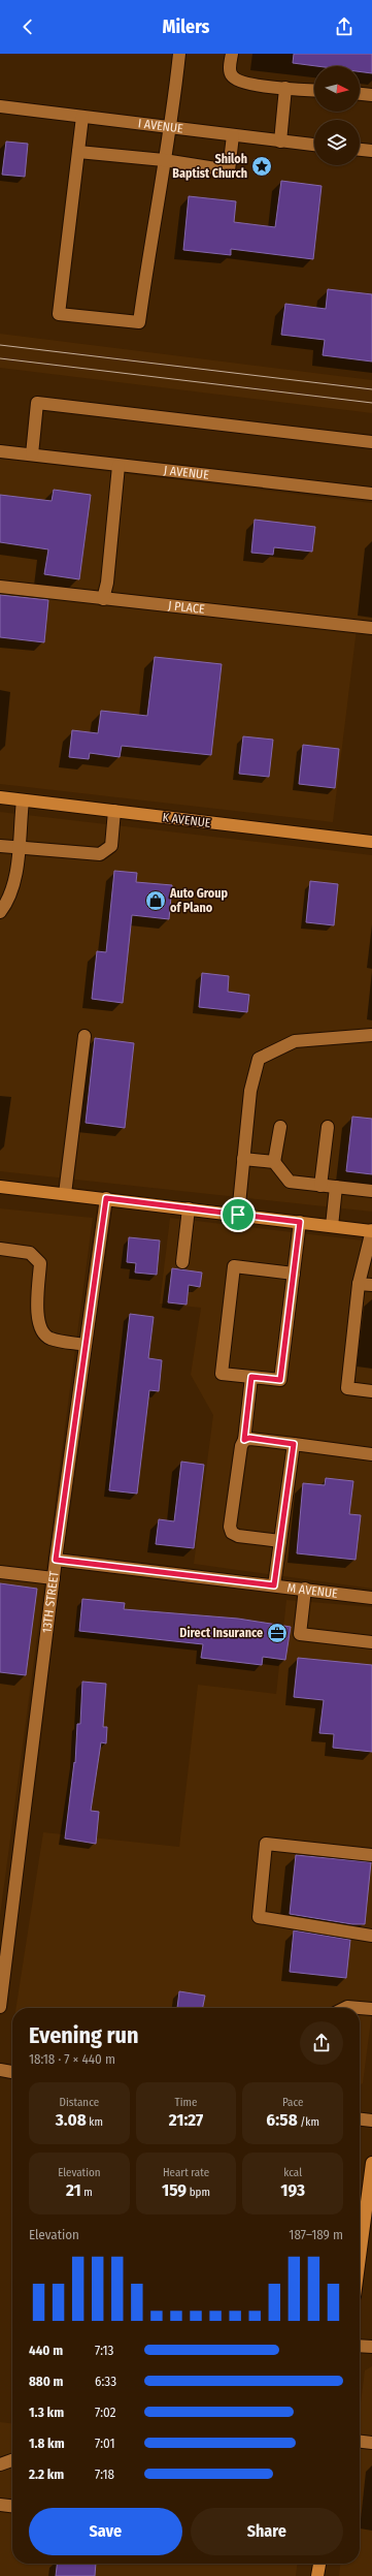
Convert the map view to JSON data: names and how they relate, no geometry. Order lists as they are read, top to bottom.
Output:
{
  "streets": {
    "main road": ["K AVENUE"],
    "street": [
      "I AVENUE",
      "J AVENUE",
      "J PLACE",
      "M AVENUE",
      "13TH STREET"
    ]
  },
  "crossings": [
    ["M AVENUE", "13TH STREET"]
  ],
  "places": {
    "place": ["Shiloh Baptist Church"],
    "shop": ["Auto Group of Plano"],
    "office": ["Direct Insurance"]
  },
  "north": "right",
  "page": {
    "header": "Milers",
    "heading": ["Evening run", "18:18 · 7 × 440 m"],
    "stats": [
      ["Distance", "3.08 km"],
      ["Time", "21:27"],
      ["Pace", "6:58 /km"],
      ["Elevation", "21 m"],
      ["Heart rate", "159 bpm"],
      ["kcal", "193"]
    ],
    "chart": ["Elevation", "187–189 m"],
    "list": [
      {
        "name": "440 m",
        "note": "7:13"
      },
      {
        "name": "880 m",
        "note": "6:33"
      },
      {
        "name": "1.3 km",
        "note": "7:02"
      },
      {
        "name": "1.8 km",
        "note": "7:01"
      },
      {
        "name": "2.2 km",
        "note": "7:18"
      }
    ],
    "buttons": ["Save", "Share"]
  }
}
